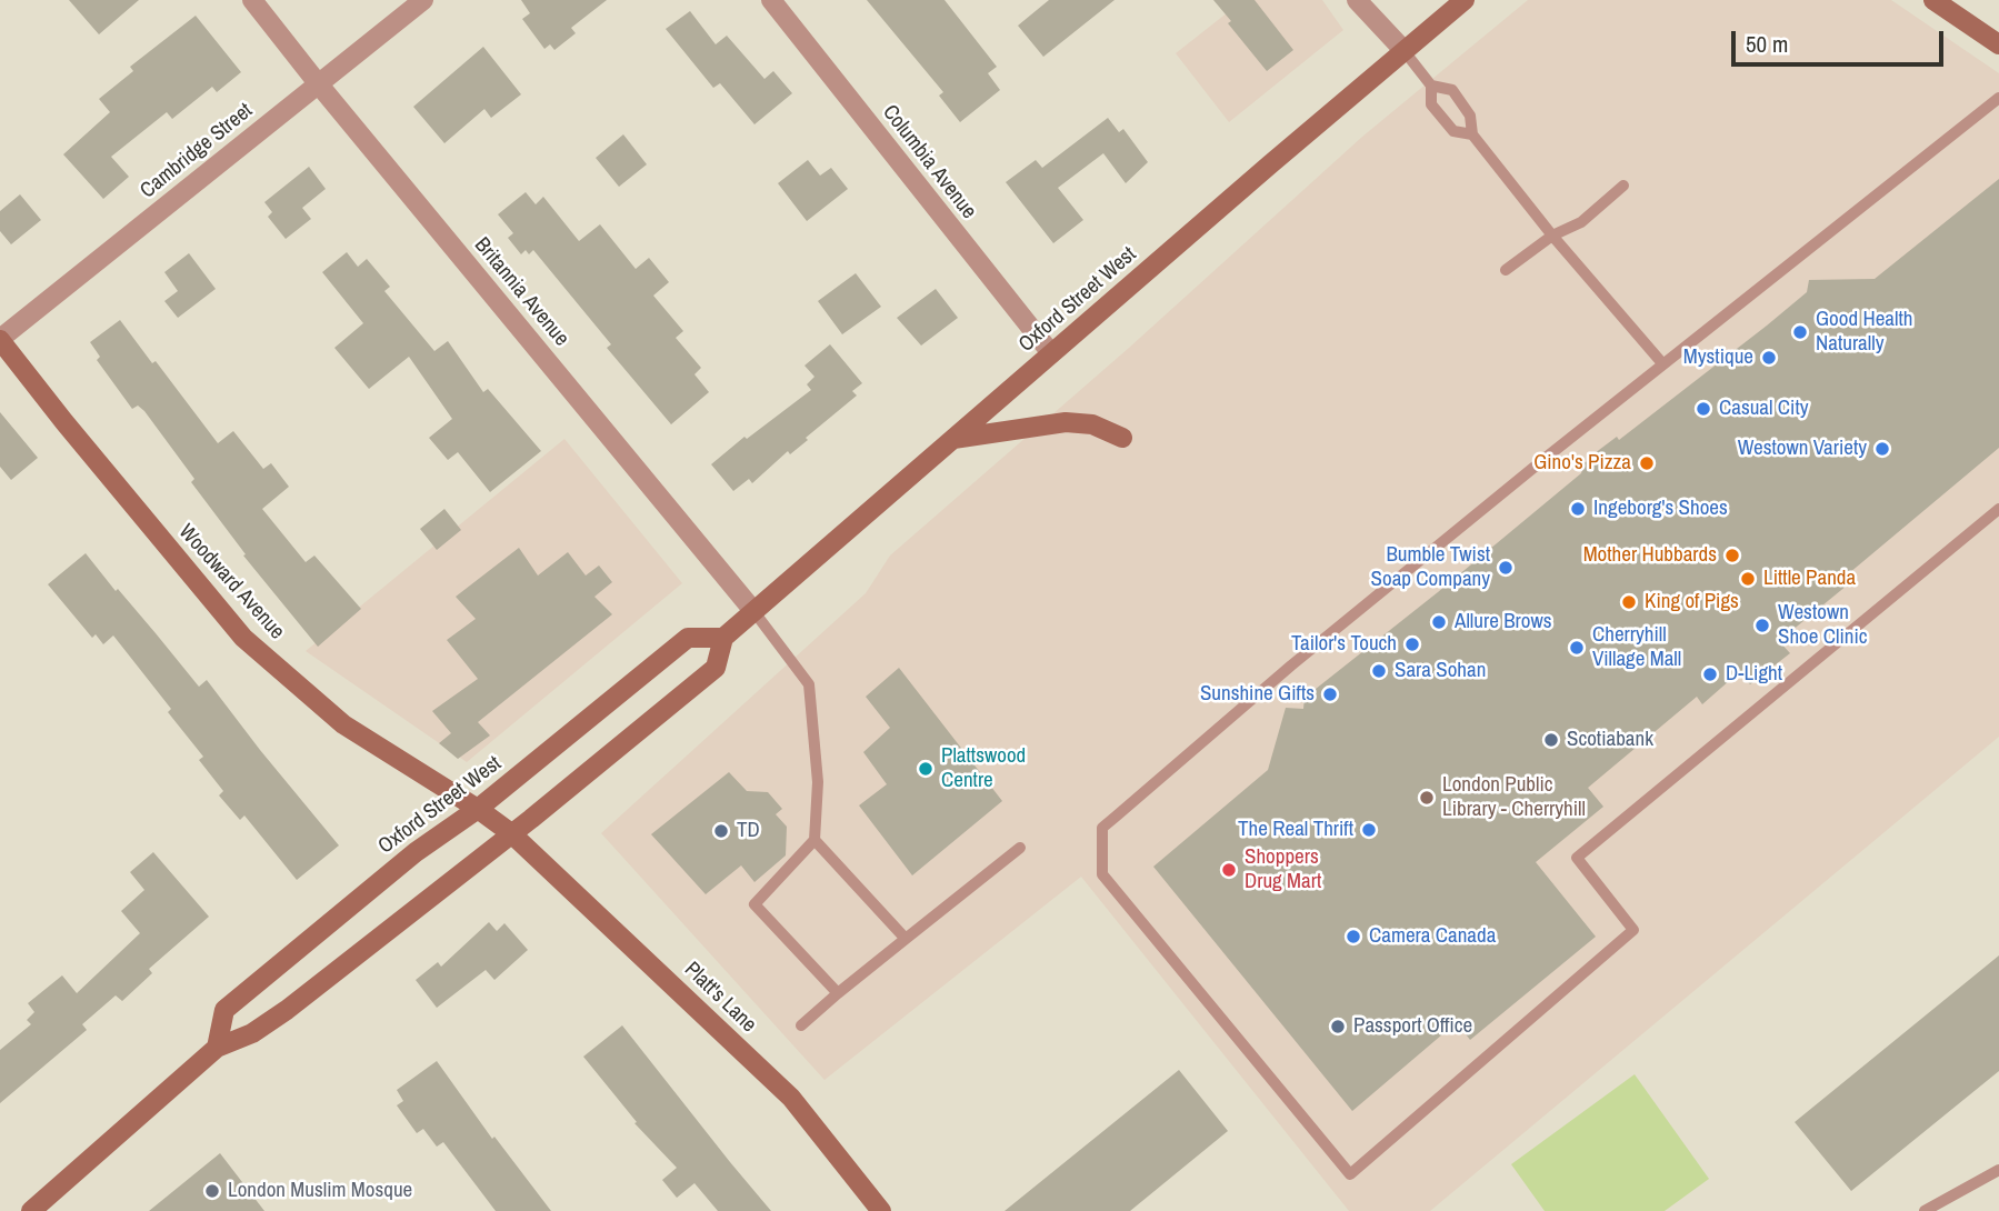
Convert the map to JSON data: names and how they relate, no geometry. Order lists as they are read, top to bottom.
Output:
{
  "streets": {
    "main road": ["Oxford Street West", "Woodward Avenue", "Platt's Lane"],
    "street": ["Cambridge Street", "Columbia Avenue", "Britannia Avenue"]
  },
  "crossings": [
    ["Cambridge Street", "Britannia Avenue"],
    ["Cambridge Street", "Woodward Avenue"],
    ["Columbia Avenue", "Oxford Street West"],
    ["Britannia Avenue", "Oxford Street West"],
    ["Oxford Street West", "Woodward Avenue"],
    ["Oxford Street West", "Platt's Lane"],
    ["Woodward Avenue", "Platt's Lane"]
  ],
  "places": [
    "Good Health Naturally",
    "Mystique",
    "Casual City",
    "Westown Variety",
    "Gino's Pizza",
    "Ingeborg's Shoes",
    "Mother Hubbards",
    "Bumble Twist Soap Company",
    "Little Panda",
    "King of Pigs",
    "Allure Brows",
    "Westown Shoe Clinic",
    "Tailor's Touch",
    "Cherryhill Village Mall",
    "Sara Sohan",
    "D-Light",
    "Sunshine Gifts",
    "Scotiabank",
    "Plattswood Centre",
    "London Public Library - Cherryhill",
    "The Real Thrift",
    "TD",
    "Shoppers Drug Mart",
    "Camera Canada",
    "Passport Office",
    "London Muslim Mosque"
  ],
  "scale_bar": "50 m"
}
